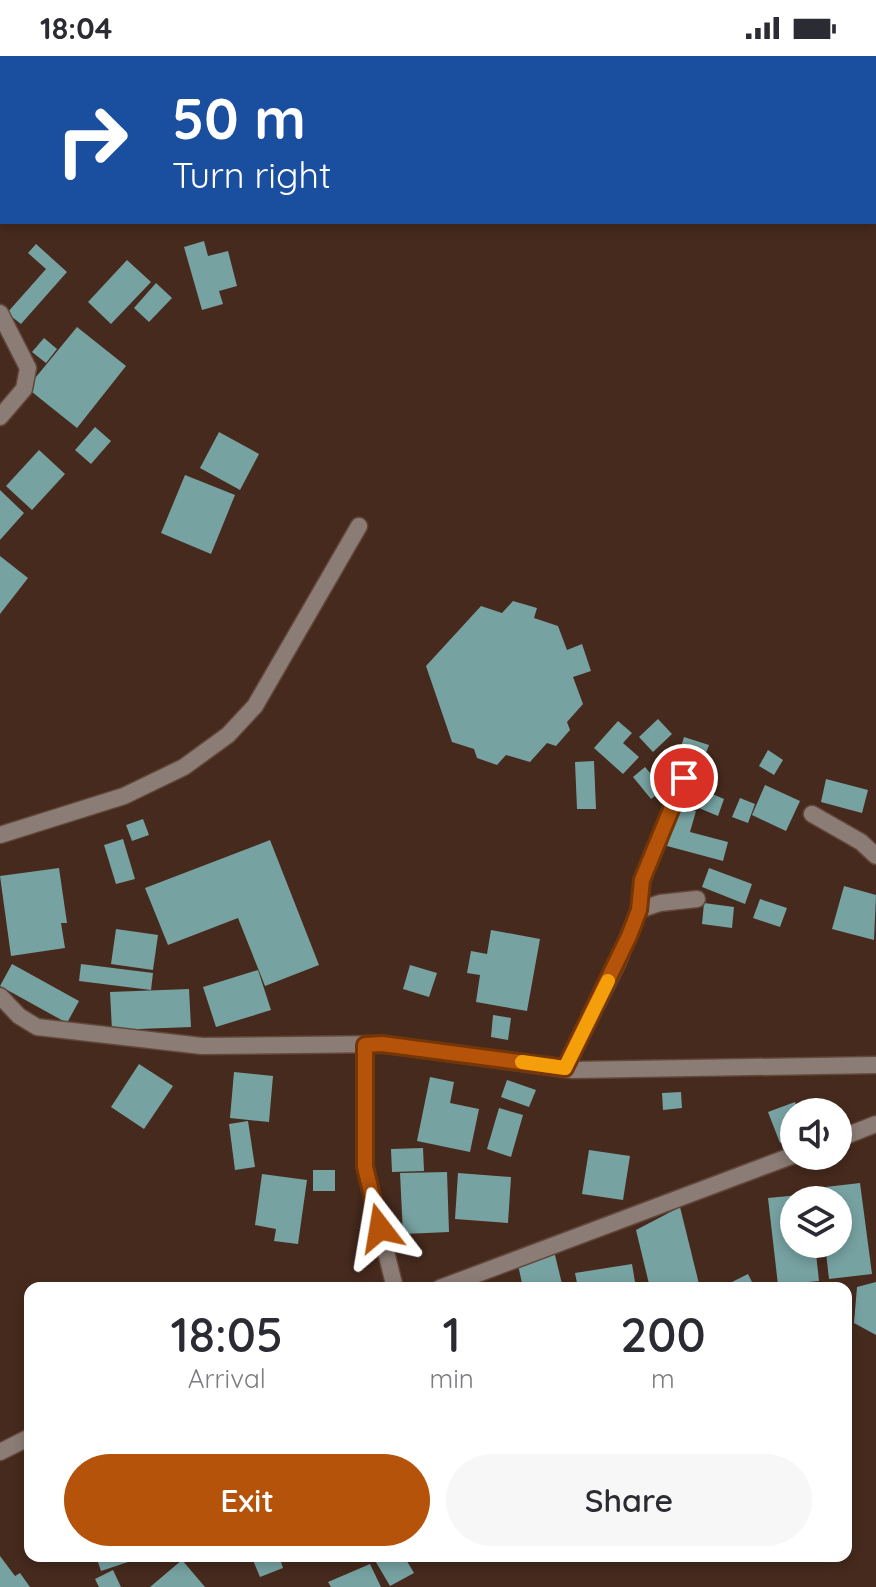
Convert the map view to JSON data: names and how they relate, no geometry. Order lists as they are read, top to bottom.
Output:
{
  "page": {
    "status": "18:04",
    "turn": ["50 m", "Turn right"],
    "eta": [
      "18:05",
      "Arrival",
      "1",
      "min",
      "200",
      "m"
    ],
    "buttons": ["Exit", "Share"]
  }
}
